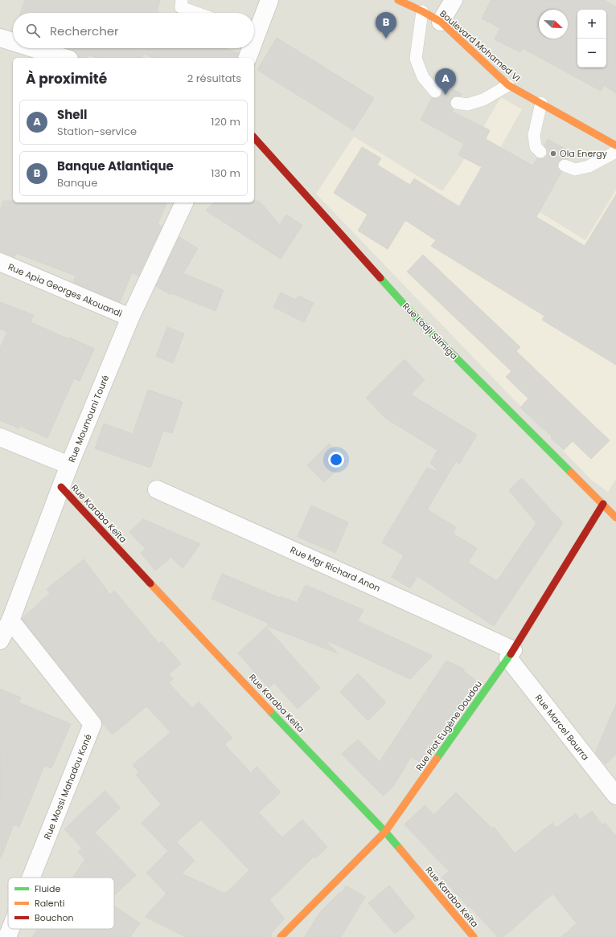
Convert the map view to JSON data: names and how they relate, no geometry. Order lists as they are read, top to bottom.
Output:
{
  "streets": {
    "street": [
      "Boulevard Mohamed VI",
      "Rue Apia Georges Akouandi",
      "Rue Ladji Silmiga",
      "Rue Moumouni Touré",
      "Rue Karaba Keïta",
      "Rue Mgr Richard Anon",
      "Rue Piot Eugène Doudou",
      "Rue Marcel Bourra",
      "Rue Mossi Mahadou Koné"
    ]
  },
  "crossings": [
    ["Rue Apia Georges Akouandi", "Rue Moumouni Touré"],
    ["Rue Ladji Silmiga", "Rue Piot Eugène Doudou"],
    ["Rue Moumouni Touré", "Rue Karaba Keïta"],
    ["Rue Moumouni Touré", "Rue Mossi Mahadou Koné"],
    ["Rue Karaba Keïta", "Rue Piot Eugène Doudou"],
    ["Rue Mgr Richard Anon", "Rue Piot Eugène Doudou"],
    ["Rue Mgr Richard Anon", "Rue Marcel Bourra"],
    ["Rue Piot Eugène Doudou", "Rue Marcel Bourra"]
  ],
  "places": ["Ola Energy"],
  "legend": ["Fluide", "Ralenti", "Bouchon"],
  "north": "bottom right",
  "page": {
    "map_buttons": ["+", "−"],
    "pins": ["B", "A"],
    "search": "Rechercher",
    "heading": ["À proximité", "2 résultats"],
    "list": [
      {
        "mark": "A",
        "name": "Shell",
        "note": "Station-service",
        "value": "120 m"
      },
      {
        "mark": "B",
        "name": "Banque Atlantique",
        "note": "Banque",
        "value": "130 m"
      }
    ]
  }
}
